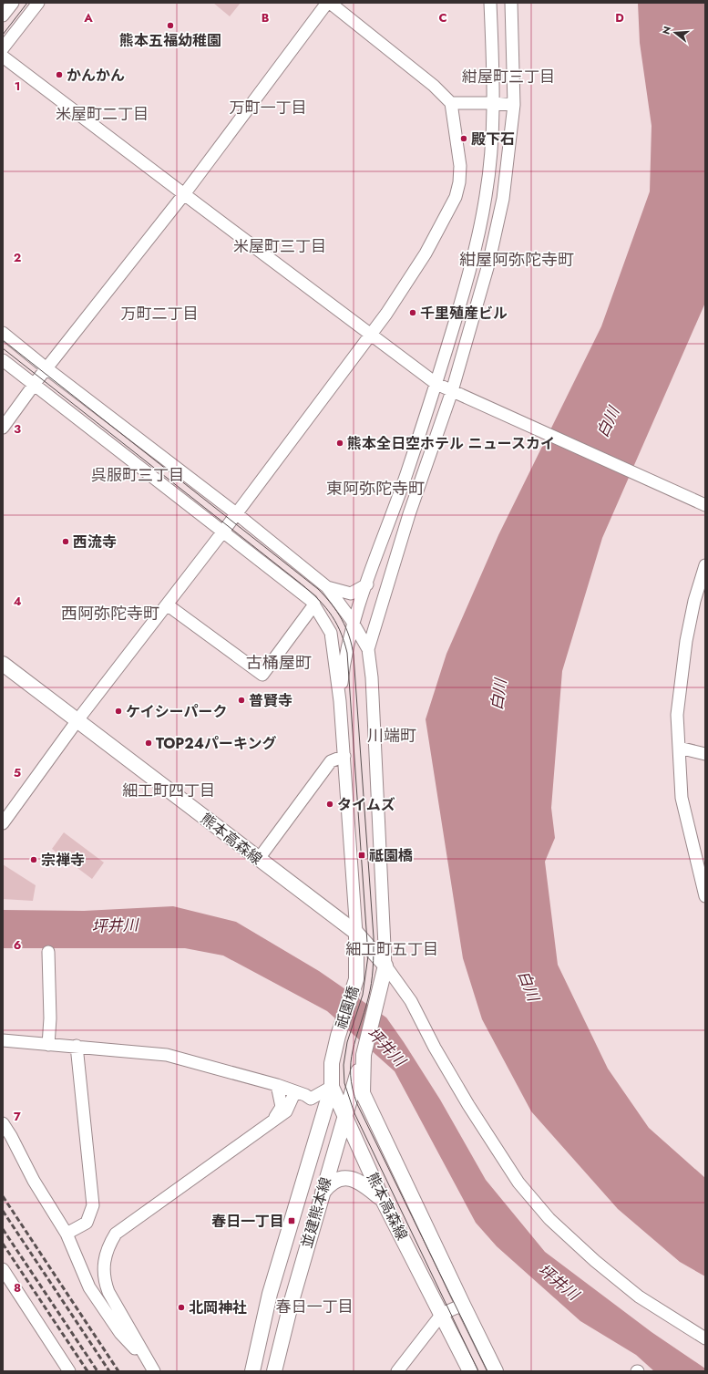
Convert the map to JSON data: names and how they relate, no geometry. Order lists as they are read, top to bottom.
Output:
{
  "streets": {
    "main road": ["熊本高森線", "祇園橋", "並建熊本線"]
  },
  "crossings": [
    ["熊本高森線", "祇園橋"],
    ["熊本高森線", "並建熊本線"],
    ["祇園橋", "並建熊本線"]
  ],
  "districts": [
    "紺屋町三丁目",
    "万町一丁目",
    "米屋町二丁目",
    "米屋町三丁目",
    "紺屋阿弥陀寺町",
    "万町二丁目",
    "呉服町三丁目",
    "東阿弥陀寺町",
    "西阿弥陀寺町",
    "古桶屋町",
    "川端町",
    "細工町四丁目",
    "細工町五丁目",
    "春日一丁目"
  ],
  "water": ["白川", "坪井川"],
  "places": {
    "other": [
      "熊本五福幼稚園",
      "かんかん",
      "殿下石",
      "千里殖産ビル",
      "熊本全日空ホテル ニュースカイ",
      "西流寺",
      "普賢寺",
      "ケイシーパーク",
      "TOP24パーキング",
      "タイムズ",
      "宗禅寺",
      "北岡神社"
    ],
    "transit": ["祗園橋", "春日一丁目"]
  },
  "north": "left",
  "grid": {
    "columns": [
      "A",
      "B",
      "C",
      "D"
    ],
    "rows": [
      "1",
      "2",
      "3",
      "4",
      "5",
      "6",
      "7",
      "8"
    ]
  }
}
